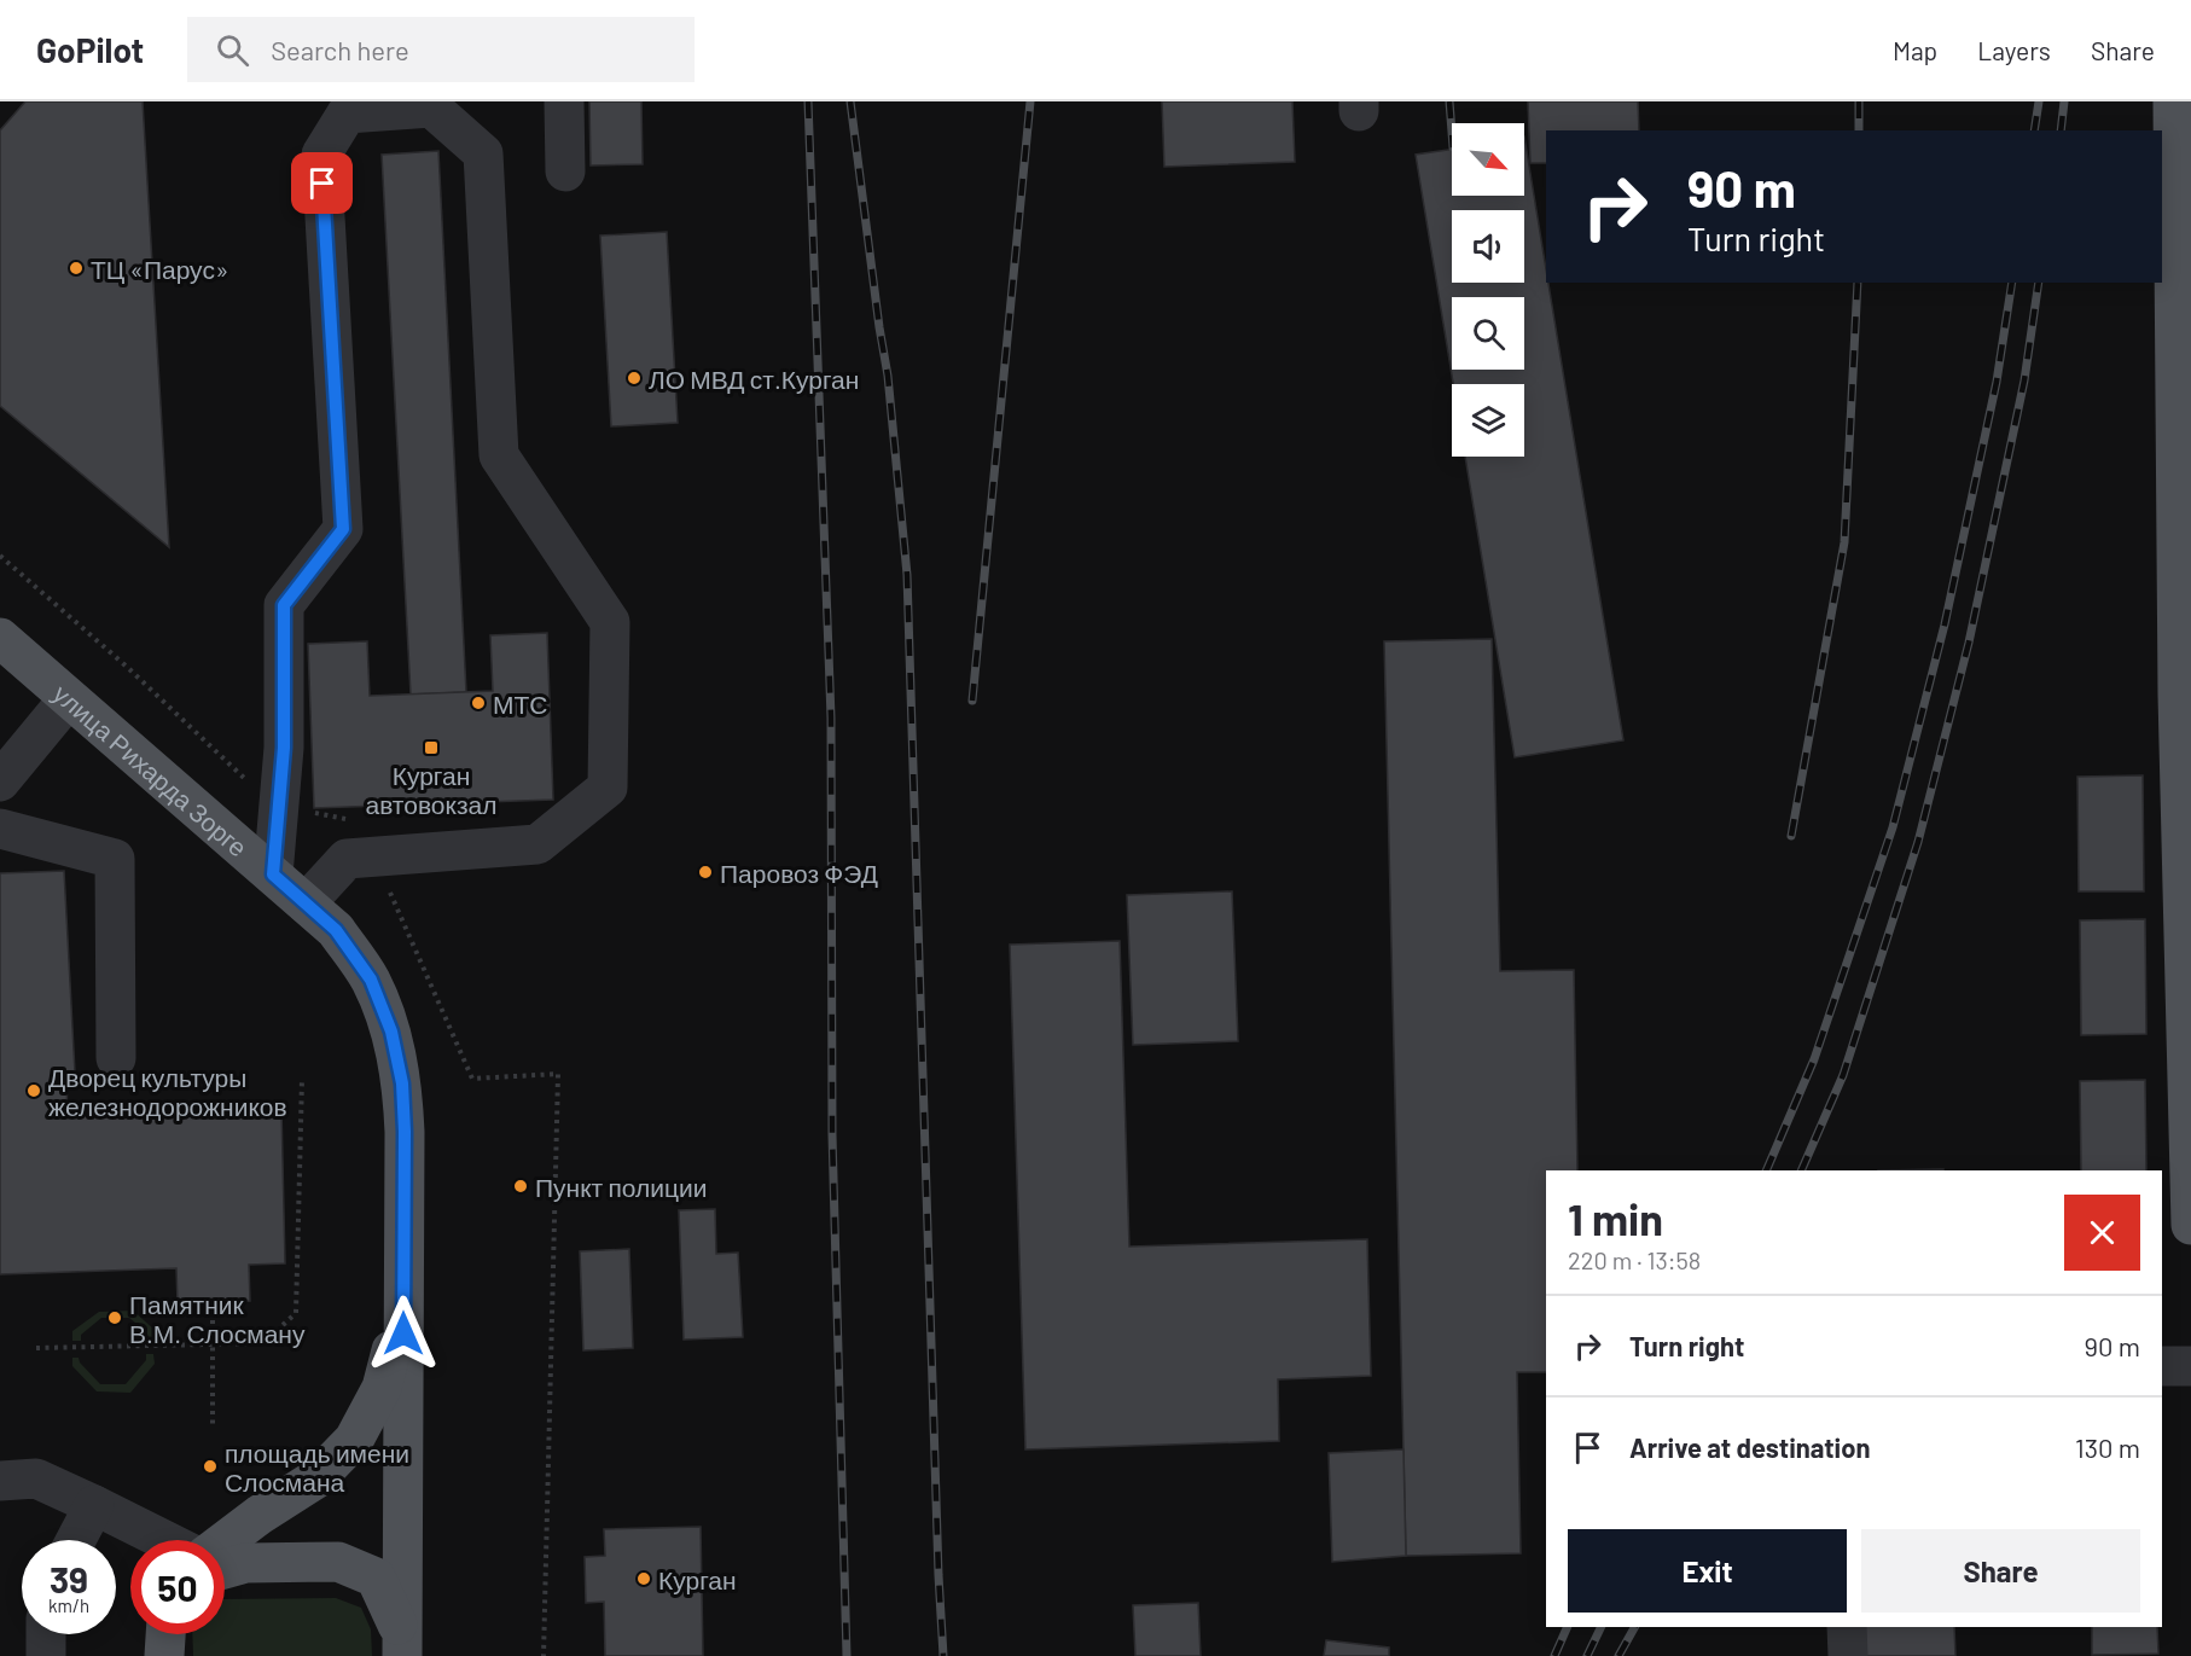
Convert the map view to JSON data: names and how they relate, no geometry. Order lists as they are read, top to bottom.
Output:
{
  "streets": {
    "main road": ["улица Рихарда Зорге"]
  },
  "places": {
    "other": [
      "ТЦ «Парус»",
      "ЛО МВД ст.Курган",
      "МТС",
      "Паровоз ФЭД",
      "Дворец культуры железнодорожников",
      "Пункт полиции",
      "Памятник В.М. Слосману",
      "площадь имени Слосмана",
      "Курган"
    ],
    "transit": ["Курган автовокзал"]
  },
  "north": "bottom right",
  "page": {
    "header": "GoPilot",
    "search": "Search here",
    "nav": ["Map", "Layers", "Share"],
    "turn": ["90 m", "Turn right"],
    "heading": ["1 min", "220 m · 13:58"],
    "list": [
      {
        "name": "Turn right",
        "value": "90 m"
      },
      {
        "name": "Arrive at destination",
        "value": "130 m"
      }
    ],
    "buttons": ["Exit", "Share"],
    "speed": "39 km/h",
    "limit": "50"
  }
}
